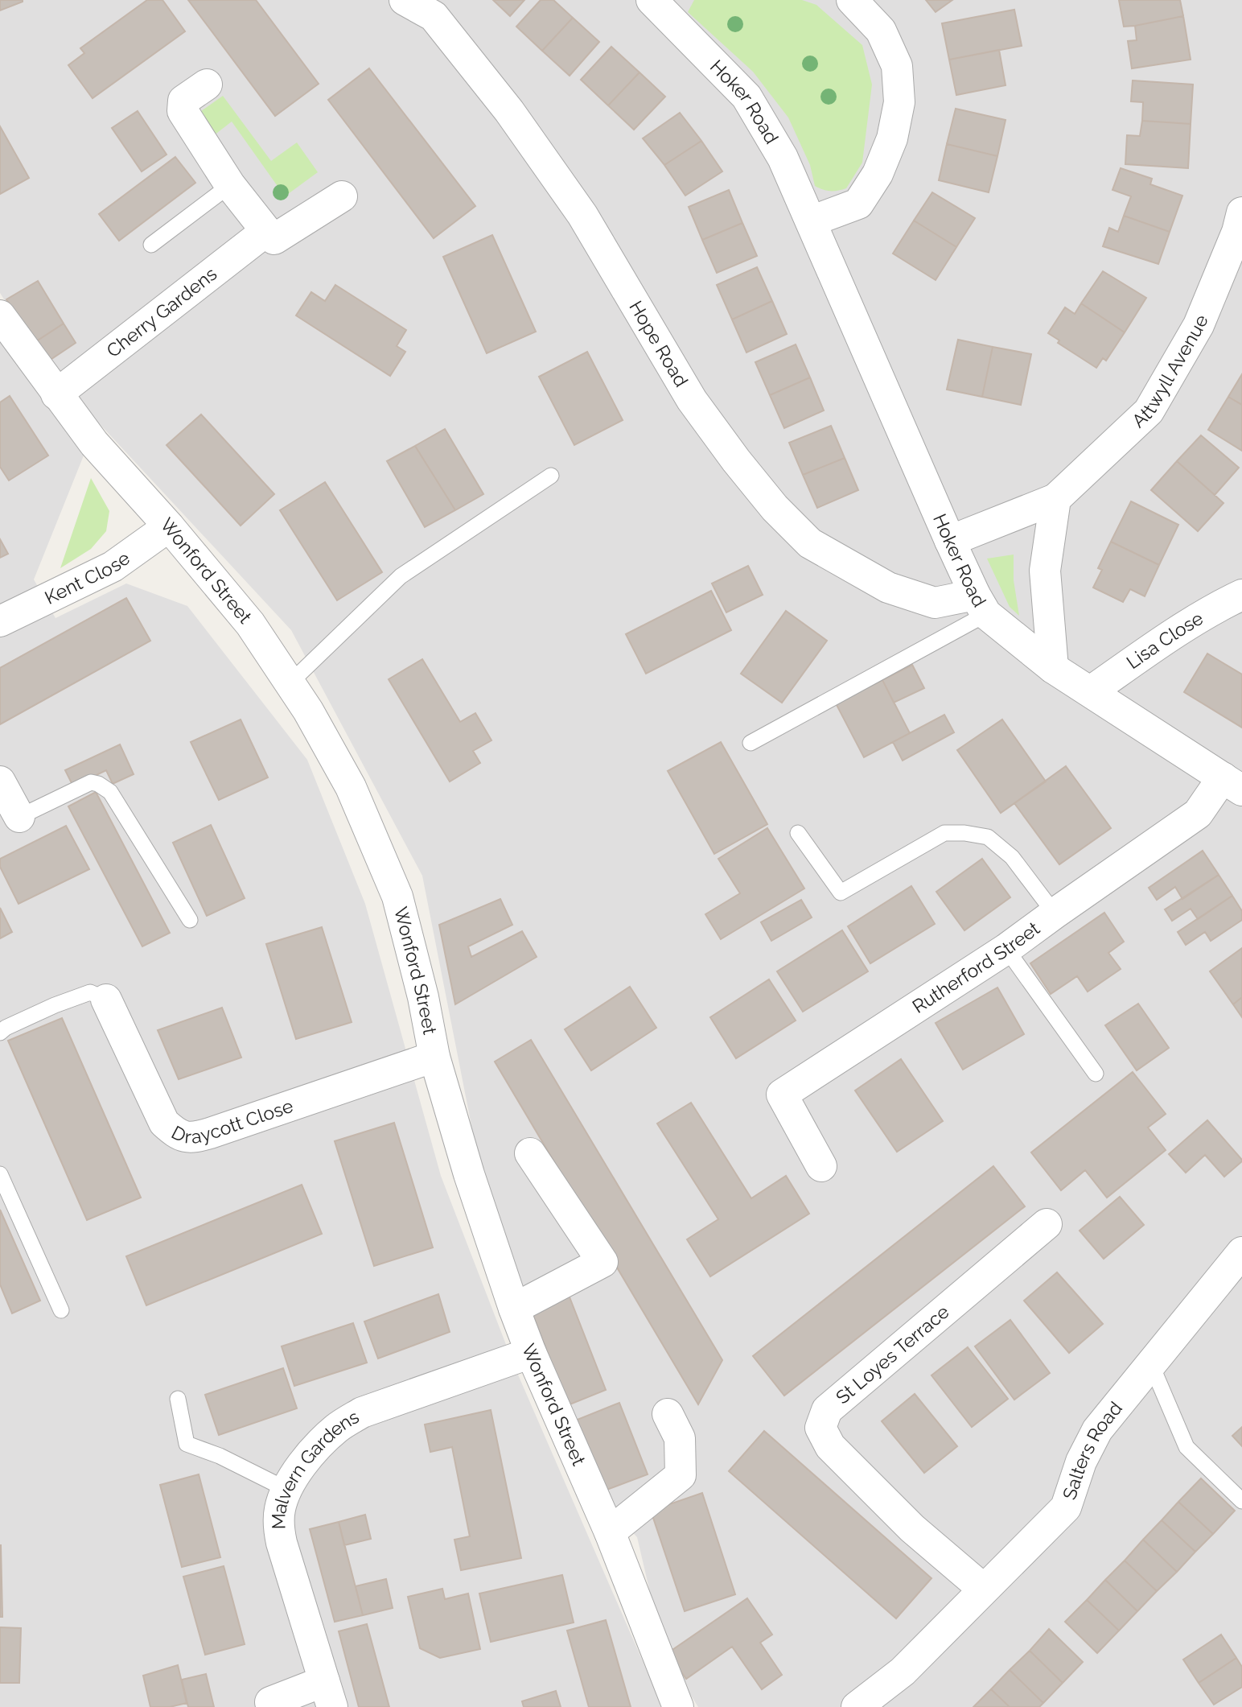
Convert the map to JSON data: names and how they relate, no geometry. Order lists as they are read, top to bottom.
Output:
{
  "streets": {
    "street": [
      "Hoker Road",
      "Cherry Gardens",
      "Hope Road",
      "Attwyll Avenue",
      "Wonford Street",
      "Kent Close",
      "Lisa Close",
      "Rutherford Street",
      "Draycott Close",
      "St Loyes Terrace",
      "Salters Road",
      "Malvern Gardens"
    ]
  },
  "crossings": [
    ["Hoker Road", "Hope Road"],
    ["Hoker Road", "Attwyll Avenue"],
    ["Hoker Road", "Lisa Close"],
    ["Hoker Road", "Rutherford Street"],
    ["Cherry Gardens", "Wonford Street"],
    ["Wonford Street", "Kent Close"],
    ["Wonford Street", "Draycott Close"],
    ["Wonford Street", "Malvern Gardens"],
    ["St Loyes Terrace", "Salters Road"]
  ]
}
